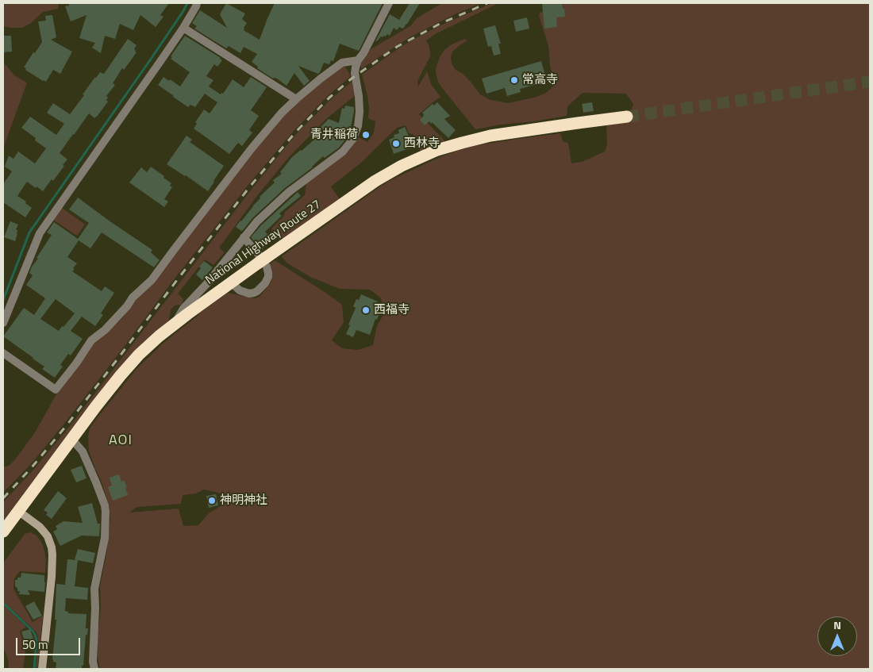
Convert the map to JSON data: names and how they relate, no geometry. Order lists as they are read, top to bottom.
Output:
{
  "streets": {
    "highway": ["National Highway Route 27"]
  },
  "districts": ["AOI"],
  "places": [
    "常高寺",
    "青井稲荷",
    "西林寺",
    "西福寺",
    "神明神社"
  ],
  "scale_bar": "50 m",
  "north": "top"
}
